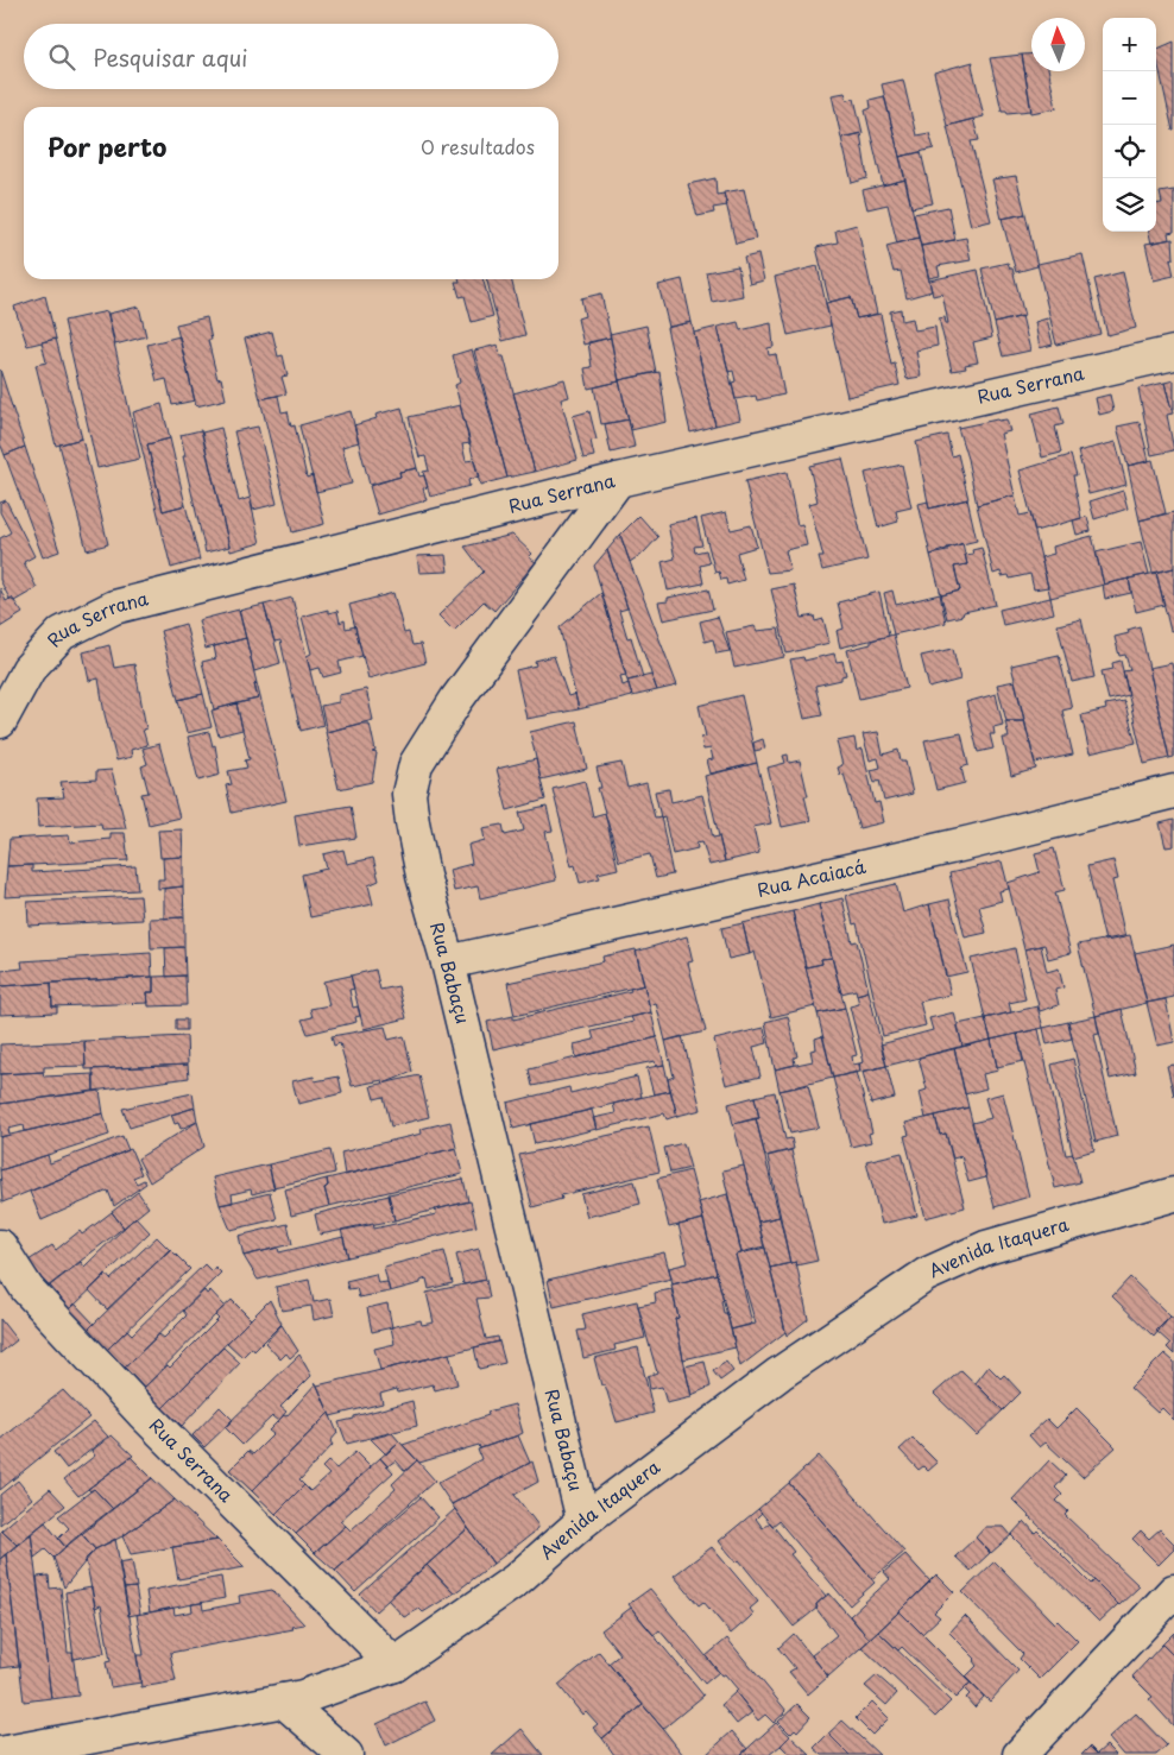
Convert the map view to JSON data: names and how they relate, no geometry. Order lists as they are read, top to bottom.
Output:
{
  "streets": {
    "street": [
      "Rua Serrana",
      "Rua Acaiacá",
      "Rua Babaçu",
      "Avenida Itaquera"
    ]
  },
  "crossings": [
    ["Rua Serrana", "Rua Babaçu"],
    ["Rua Serrana", "Avenida Itaquera"],
    ["Rua Acaiacá", "Rua Babaçu"],
    ["Rua Babaçu", "Avenida Itaquera"]
  ],
  "north": "top",
  "page": {
    "map_buttons": ["+", "−"],
    "search": "Pesquisar aqui",
    "heading": ["Por perto", "0 resultados"]
  }
}
